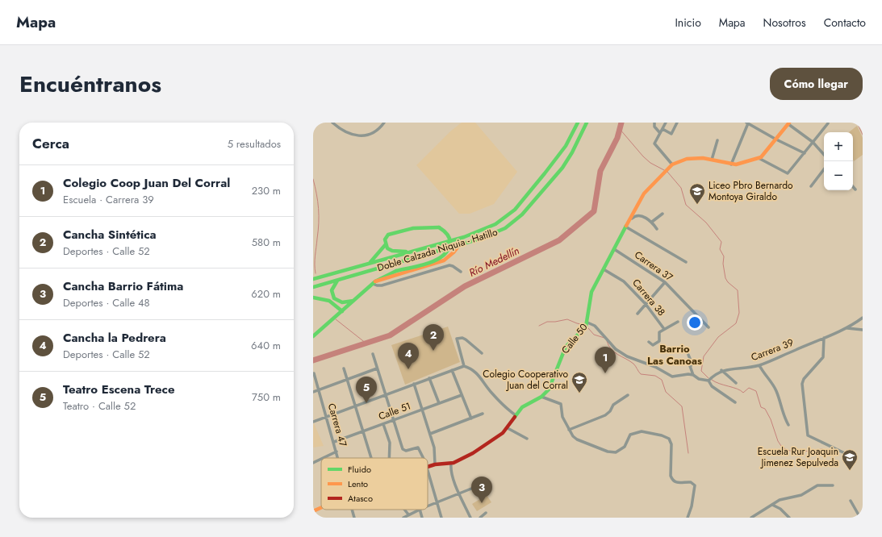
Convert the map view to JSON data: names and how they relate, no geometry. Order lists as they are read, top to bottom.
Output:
{
  "streets": {
    "main road": ["Doble Calzada Niquia - Hatillo", "Calle 50"],
    "street": [
      "Carrera 37",
      "Carrera 38",
      "Carrera 39",
      "Calle 51",
      "Carrera 47"
    ]
  },
  "crossings": [
    ["Carrera 37", "Calle 50"],
    ["Carrera 38", "Calle 50"],
    ["Calle 51", "Carrera 47"]
  ],
  "districts": ["Barrio Las Canoas"],
  "water": ["Río Medellín"],
  "places": {
    "school or university": ["Liceo Pbro Bernardo Montoya Giraldo", "Colegio Cooperativo Juan del Corral", "Escuela Rur Joaquin Jimenez Sepulveda"]
  },
  "legend": ["Fluido", "Lento", "Atasco"],
  "page": {
    "header": "Mapa",
    "nav": [
      "Inicio",
      "Mapa",
      "Nosotros",
      "Contacto"
    ],
    "title": "Encuéntranos",
    "buttons": "Cómo llegar",
    "heading": ["Cerca", "5 resultados"],
    "map_buttons": ["+", "−"],
    "list": [
      {
        "mark": "1",
        "name": "Colegio Coop Juan Del Corral",
        "note": "Escuela · Carrera 39",
        "value": "230 m"
      },
      {
        "mark": "2",
        "name": "Cancha Sintética",
        "note": "Deportes · Calle 52",
        "value": "580 m"
      },
      {
        "mark": "3",
        "name": "Cancha Barrio Fátima",
        "note": "Deportes · Calle 48",
        "value": "620 m"
      },
      {
        "mark": "4",
        "name": "Cancha la Pedrera",
        "note": "Deportes · Calle 52",
        "value": "640 m"
      },
      {
        "mark": "5",
        "name": "Teatro Escena Trece",
        "note": "Teatro · Calle 52",
        "value": "750 m"
      }
    ],
    "pins": [
      "2",
      "4",
      "1",
      "5",
      "3"
    ]
  }
}
